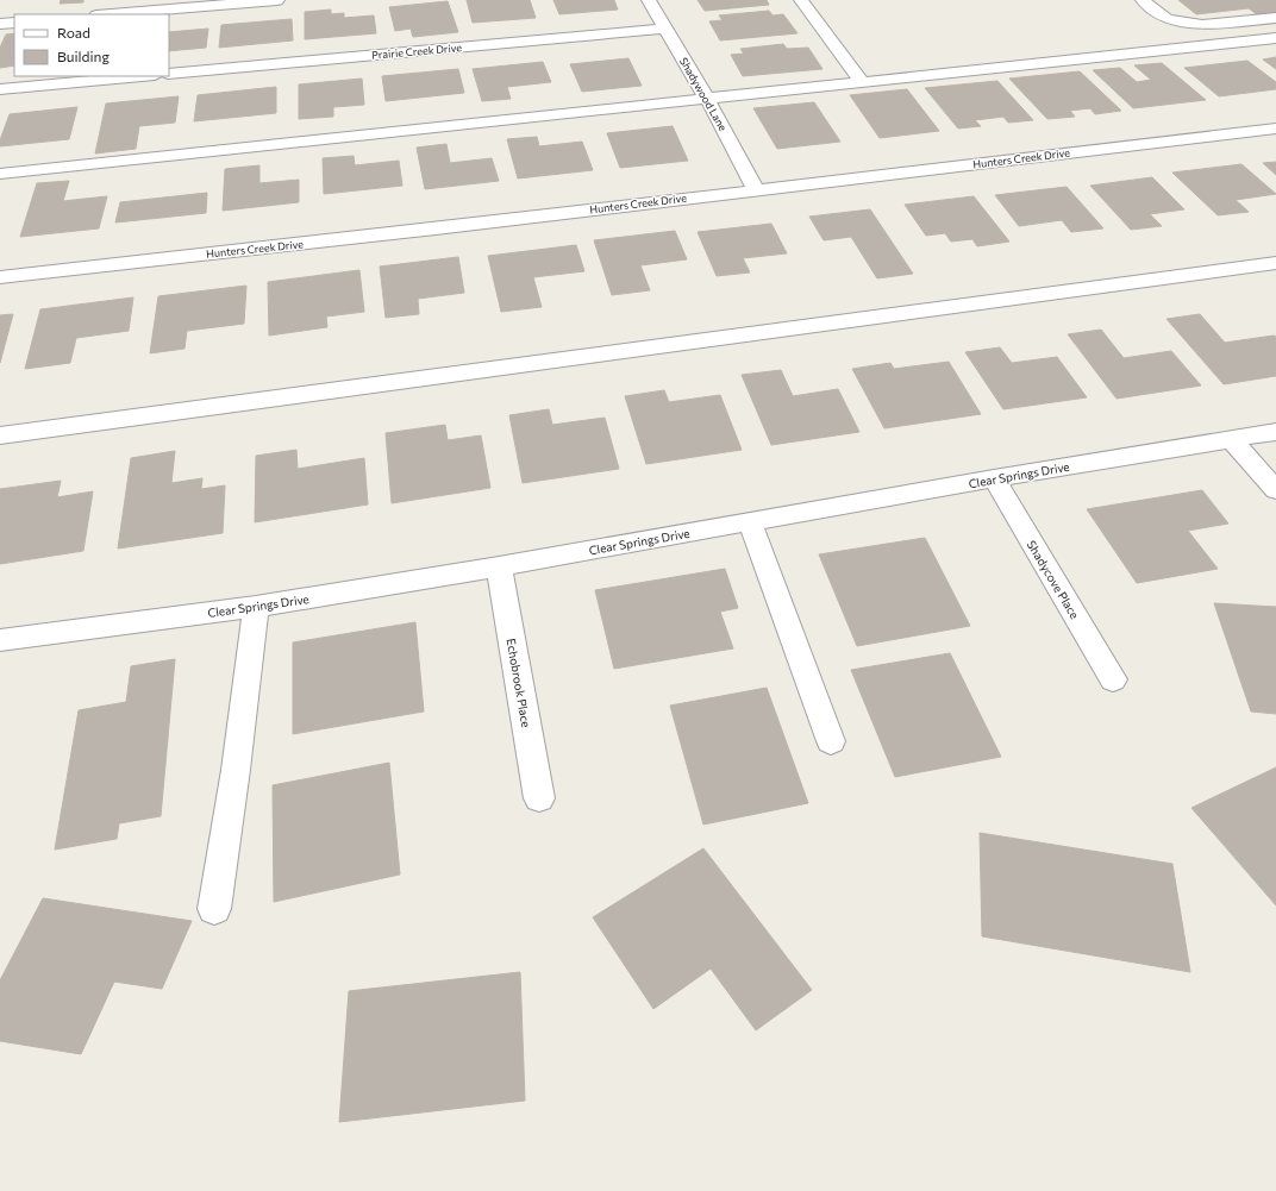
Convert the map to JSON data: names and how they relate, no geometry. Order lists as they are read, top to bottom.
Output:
{
  "streets": {
    "street": [
      "Prairie Creek Drive",
      "Shadywood Lane",
      "Hunters Creek Drive",
      "Clear Springs Drive",
      "Shadycove Place",
      "Echobrook Place"
    ]
  },
  "crossings": [
    ["Prairie Creek Drive", "Shadywood Lane"],
    ["Shadywood Lane", "Hunters Creek Drive"],
    ["Clear Springs Drive", "Shadycove Place"],
    ["Clear Springs Drive", "Echobrook Place"]
  ],
  "legend": ["Road", "Building"]
}
